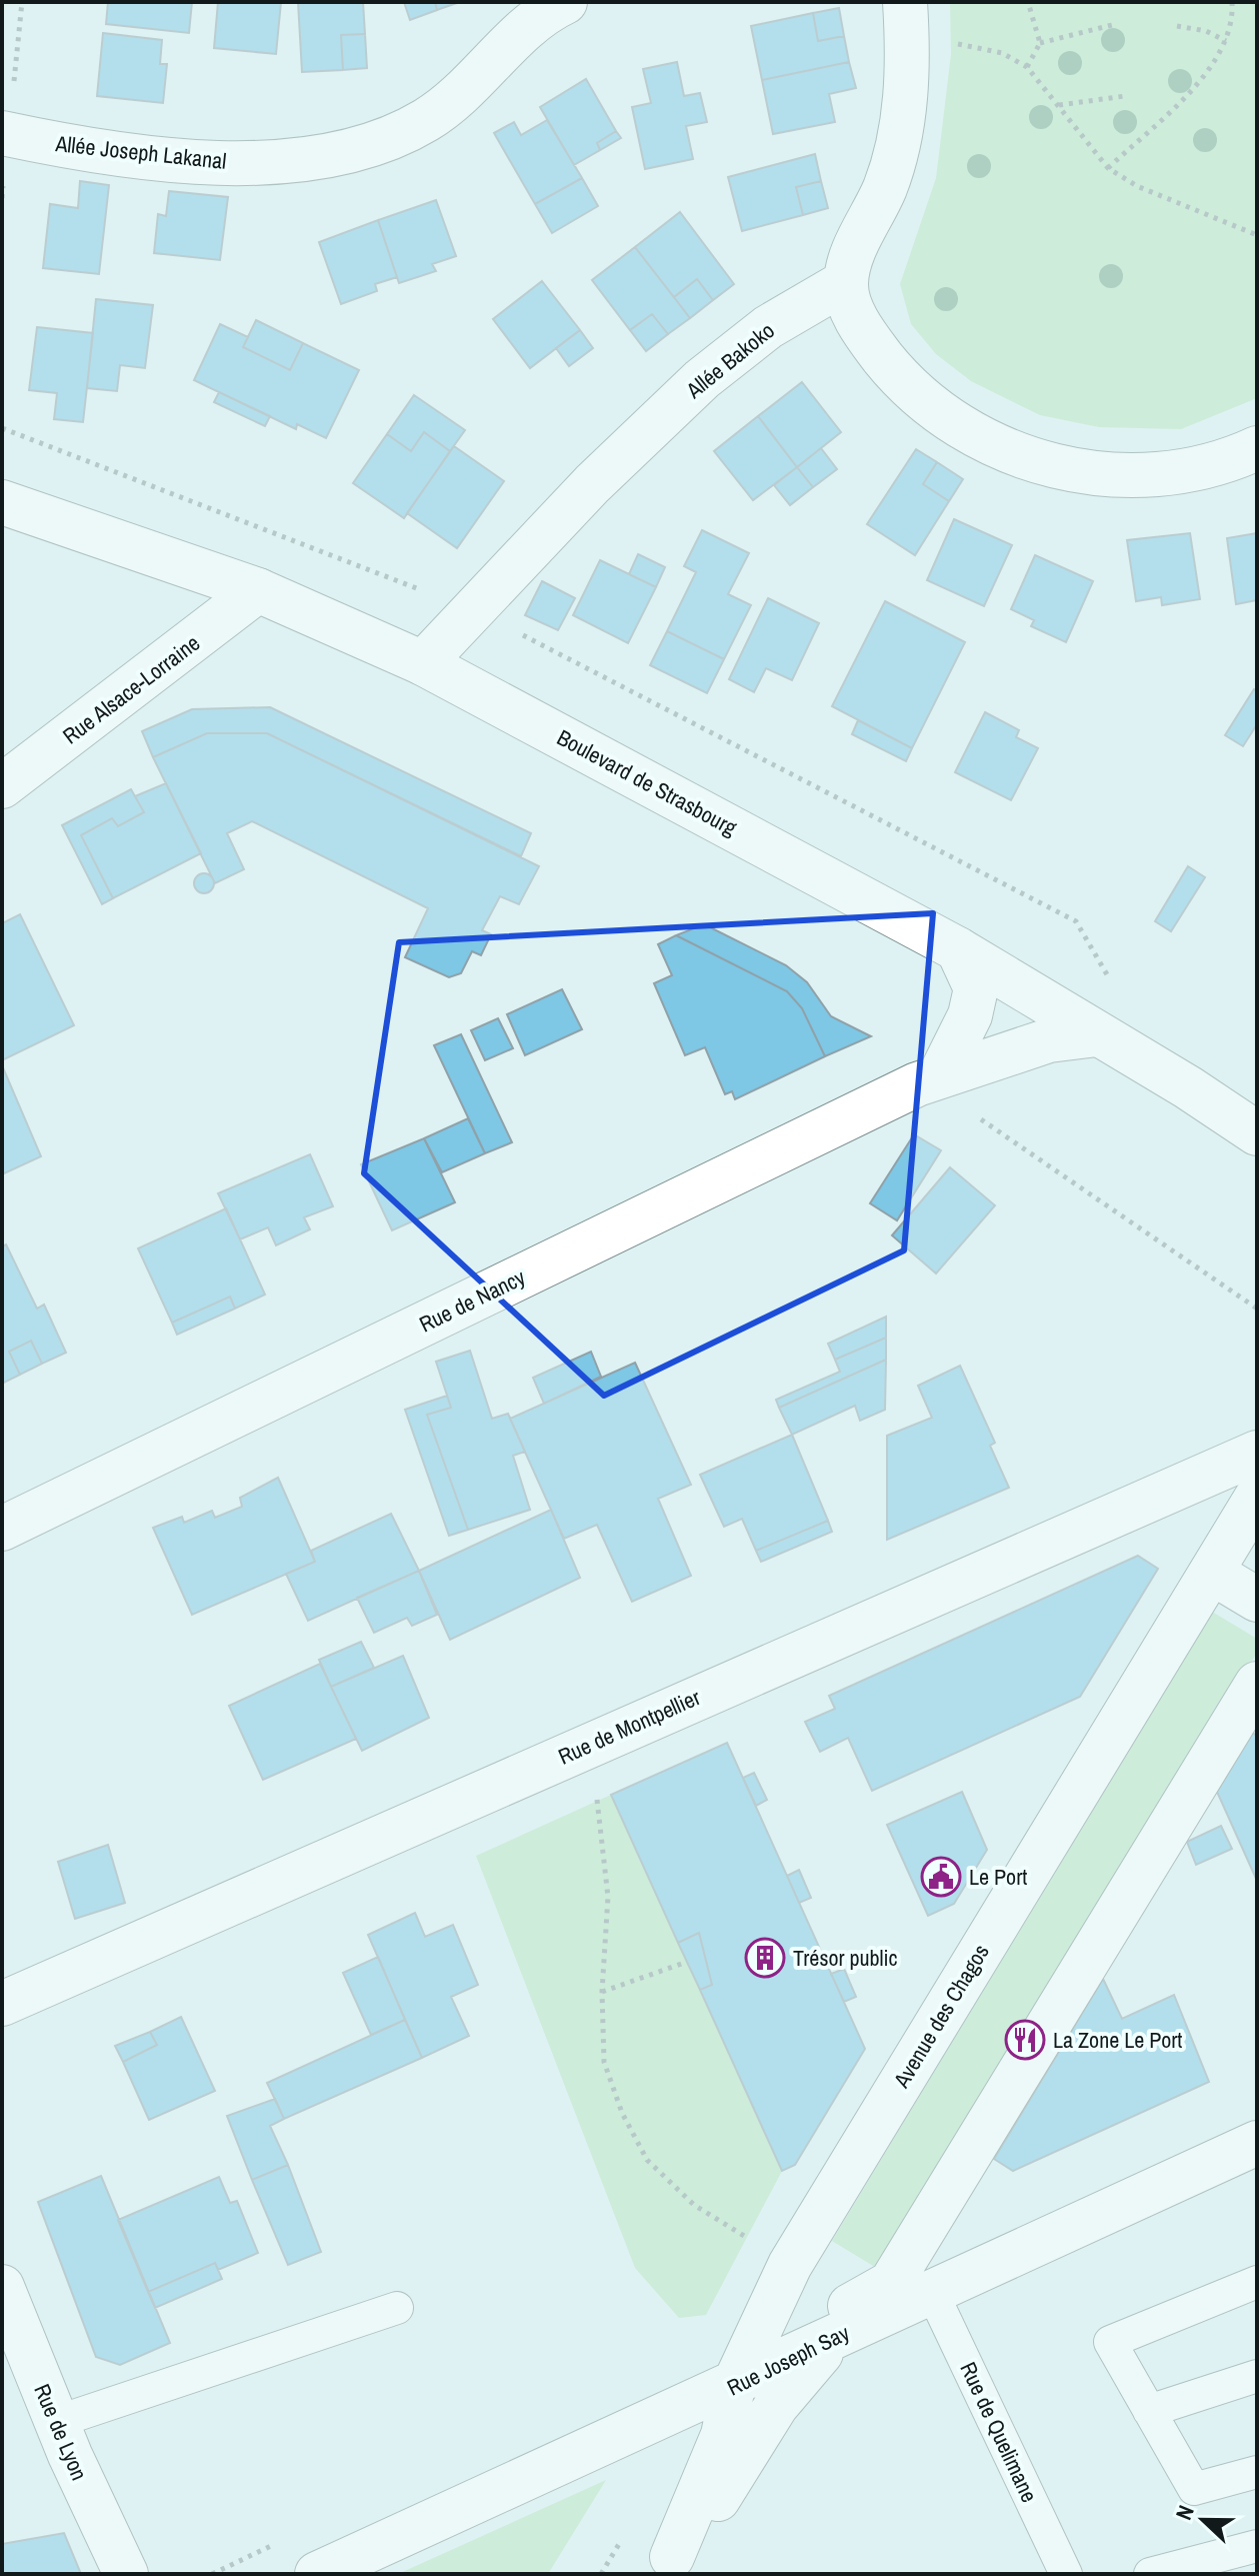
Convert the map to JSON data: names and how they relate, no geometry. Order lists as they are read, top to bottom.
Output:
{
  "streets": {
    "street": [
      "Allée Joseph Lakanal",
      "Allée Bakoko",
      "Rue Alsace-Lorraine",
      "Boulevard de Strasbourg",
      "Rue de Nancy",
      "Rue de Montpellier",
      "Avenue des Chagos",
      "Rue Joseph Say",
      "Rue de Lyon"
    ],
    "lane": ["Rue de Quelimane"]
  },
  "crossings": [
    ["Allée Bakoko", "Boulevard de Strasbourg"],
    ["Rue Alsace-Lorraine", "Boulevard de Strasbourg"],
    ["Boulevard de Strasbourg", "Rue de Nancy"],
    ["Avenue des Chagos", "Rue Joseph Say"],
    ["Rue Joseph Say", "Rue de Quelimane"]
  ],
  "places": {
    "public building": ["Le Port"],
    "building": ["Trésor public"],
    "restaurant": ["La Zone Le Port"]
  },
  "north": "left"
}
